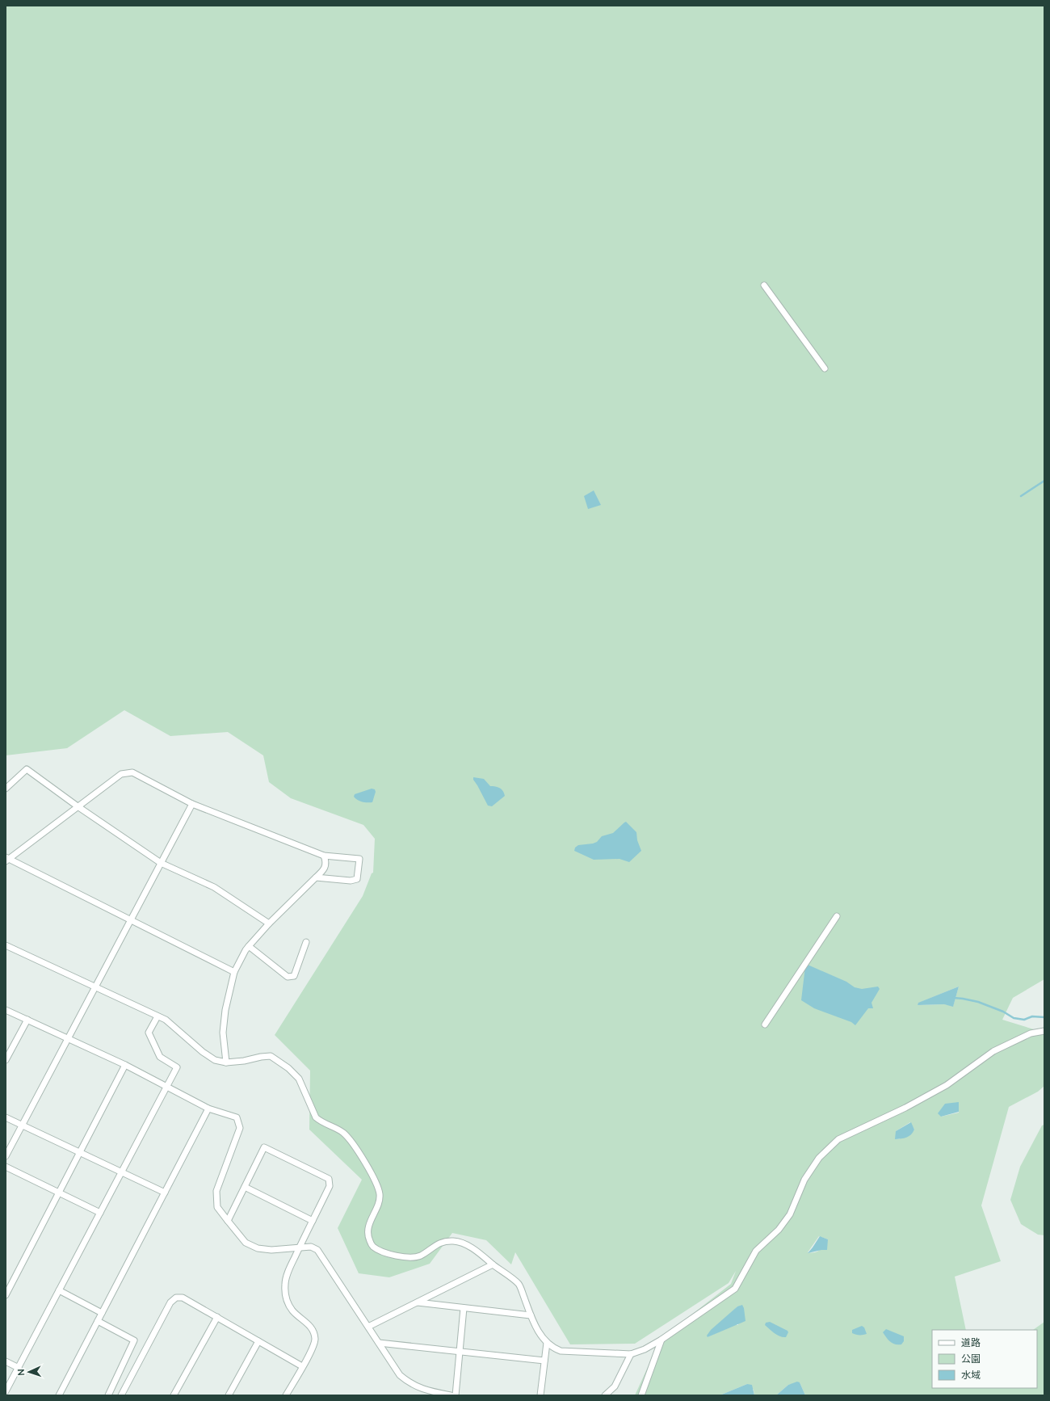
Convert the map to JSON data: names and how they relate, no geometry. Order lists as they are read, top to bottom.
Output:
{
  "legend": ["道路", "公園", "水域"],
  "north": "left"
}
